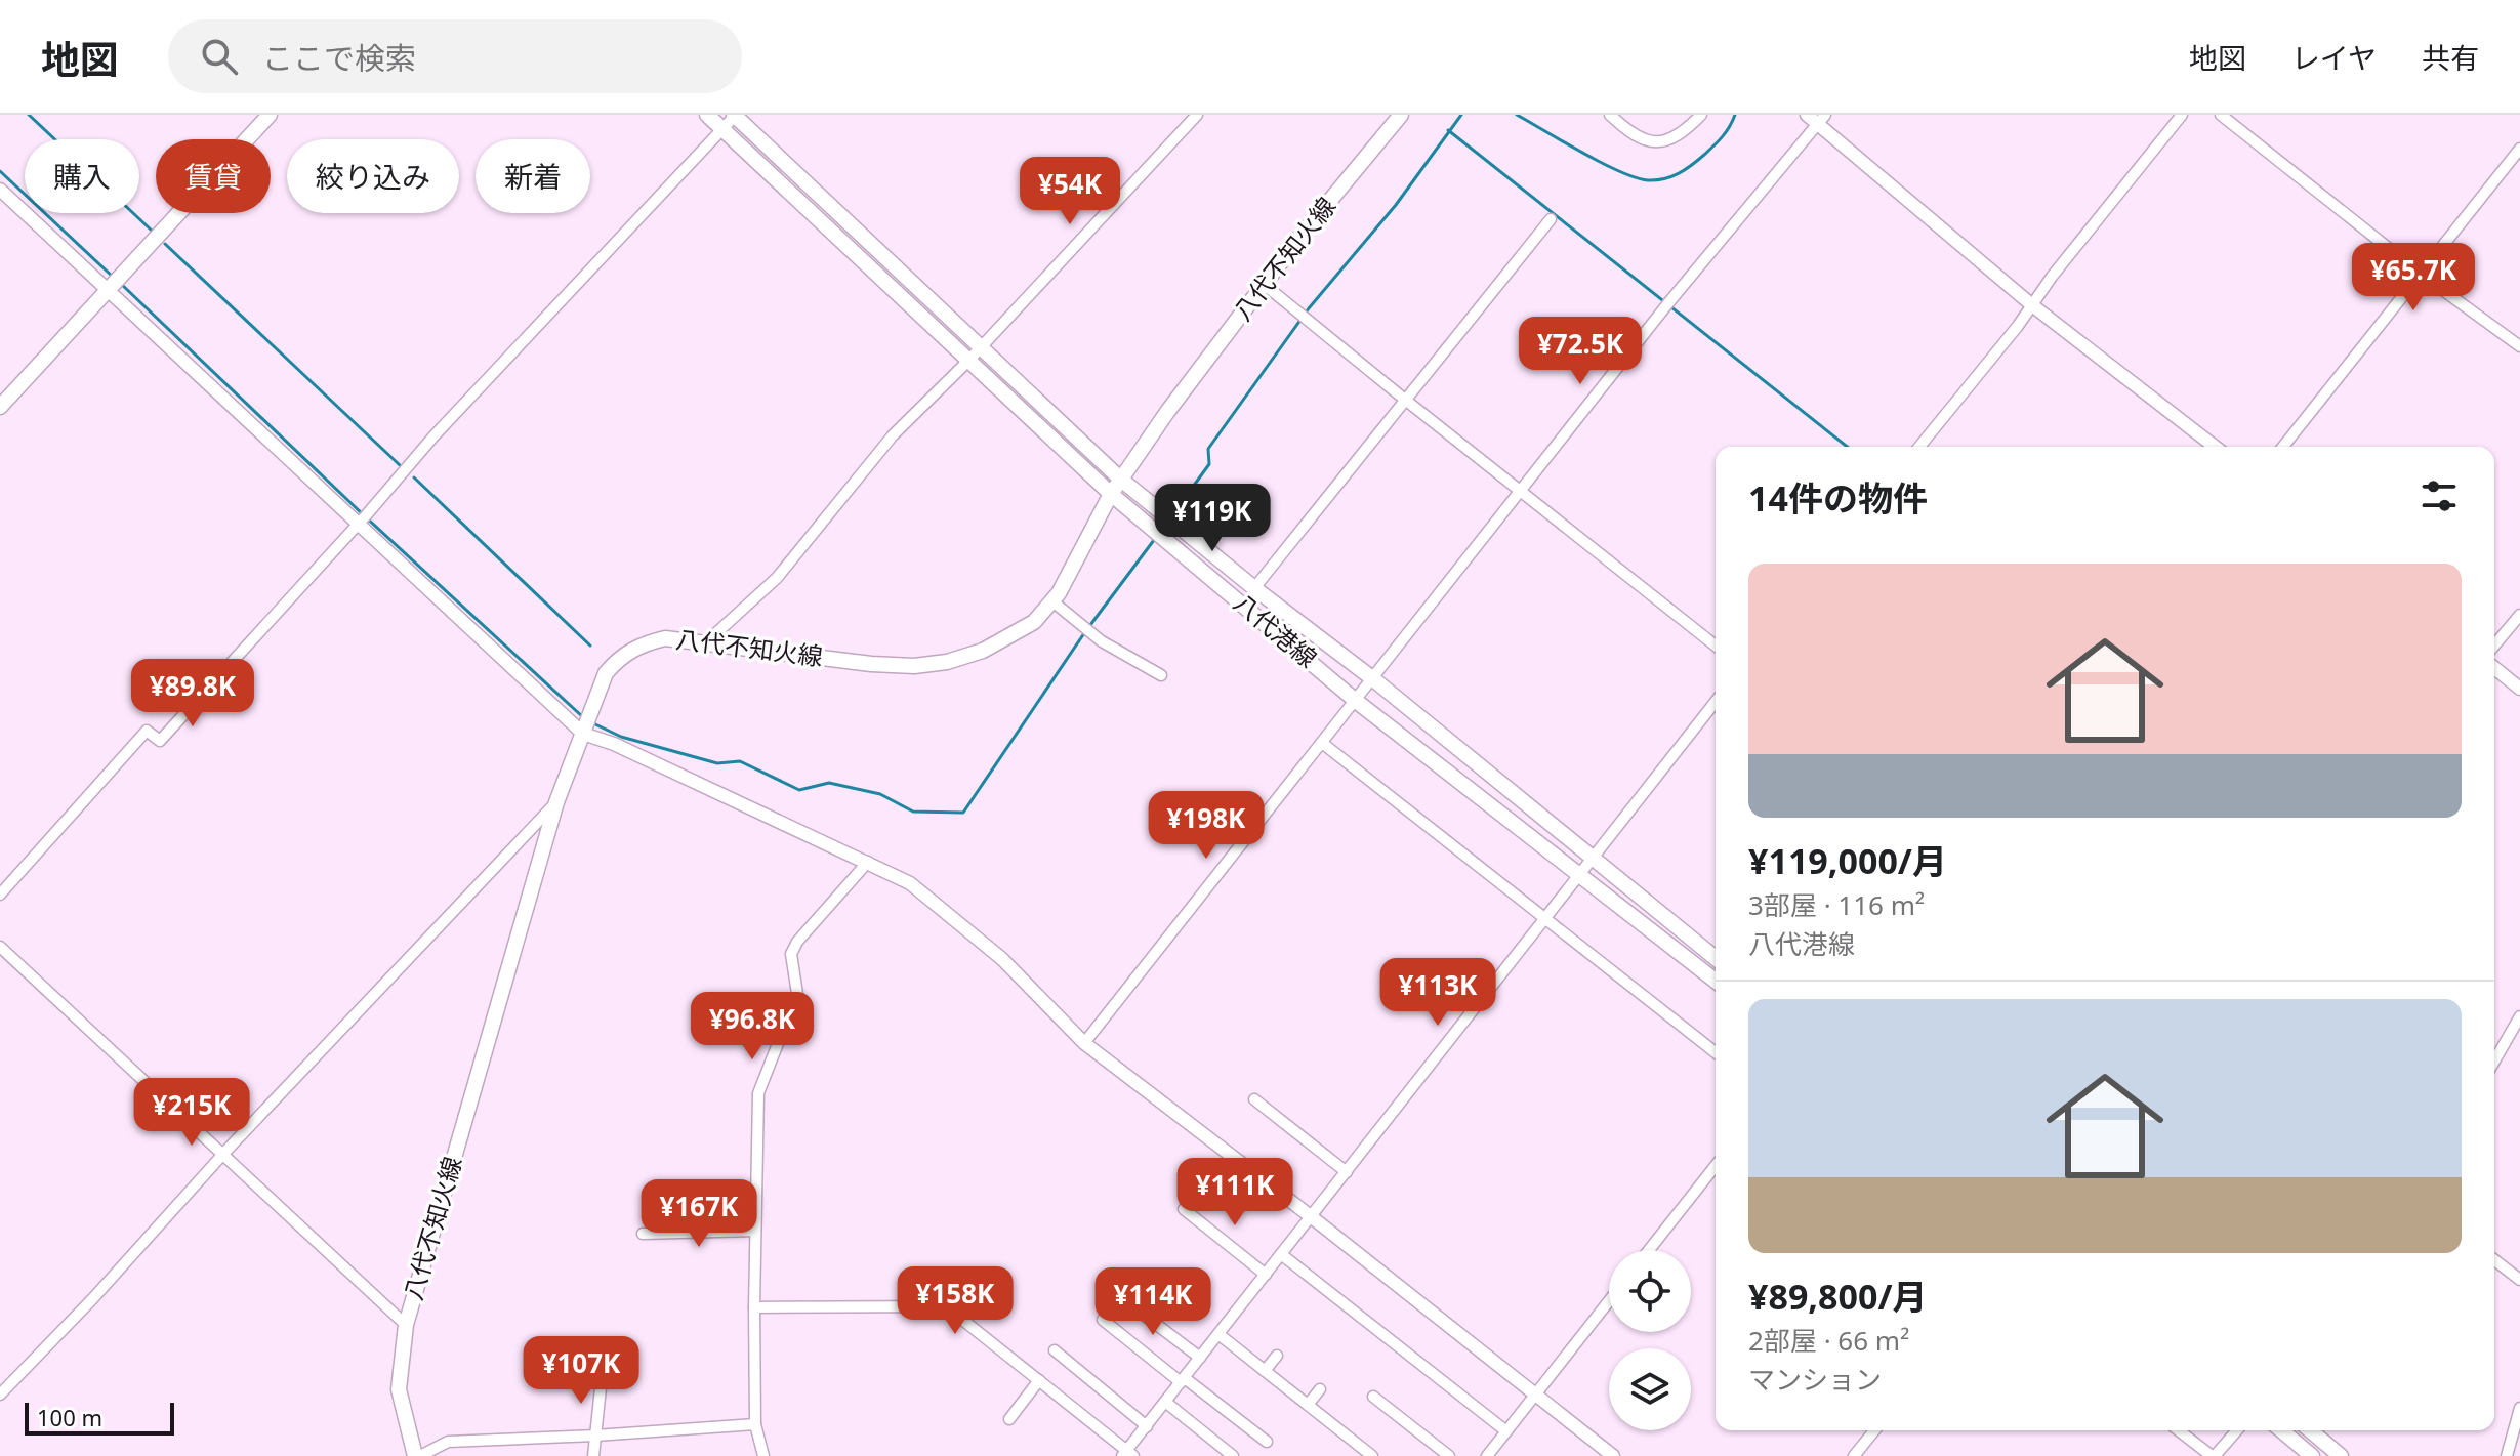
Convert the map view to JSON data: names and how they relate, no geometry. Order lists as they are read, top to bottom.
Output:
{
  "streets": {
    "main road": ["八代不知火線", "八代港線"]
  },
  "crossings": [
    ["八代不知火線", "八代港線"]
  ],
  "scale_bar": "100 m",
  "page": {
    "header": "地図",
    "search": "ここで検索",
    "nav": ["地図", "レイヤ", "共有"],
    "chip": [
      "購入",
      "賃貸",
      "絞り込み",
      "新着"
    ],
    "price": [
      "¥54K",
      "¥65.7K",
      "¥72.5K",
      "¥119K",
      "¥89.8K",
      "¥198K",
      "¥113K",
      "¥96.8K",
      "¥215K",
      "¥111K",
      "¥167K",
      "¥158K",
      "¥114K",
      "¥107K"
    ],
    "heading": "14件の物件",
    "list": [
      {
        "name": "¥119,000/月",
        "note": "3部屋 · 116 m² · 八代港線"
      },
      {
        "name": "¥89,800/月",
        "note": "2部屋 · 66 m² · マンション"
      }
    ],
    "scale": "100 m"
  }
}
